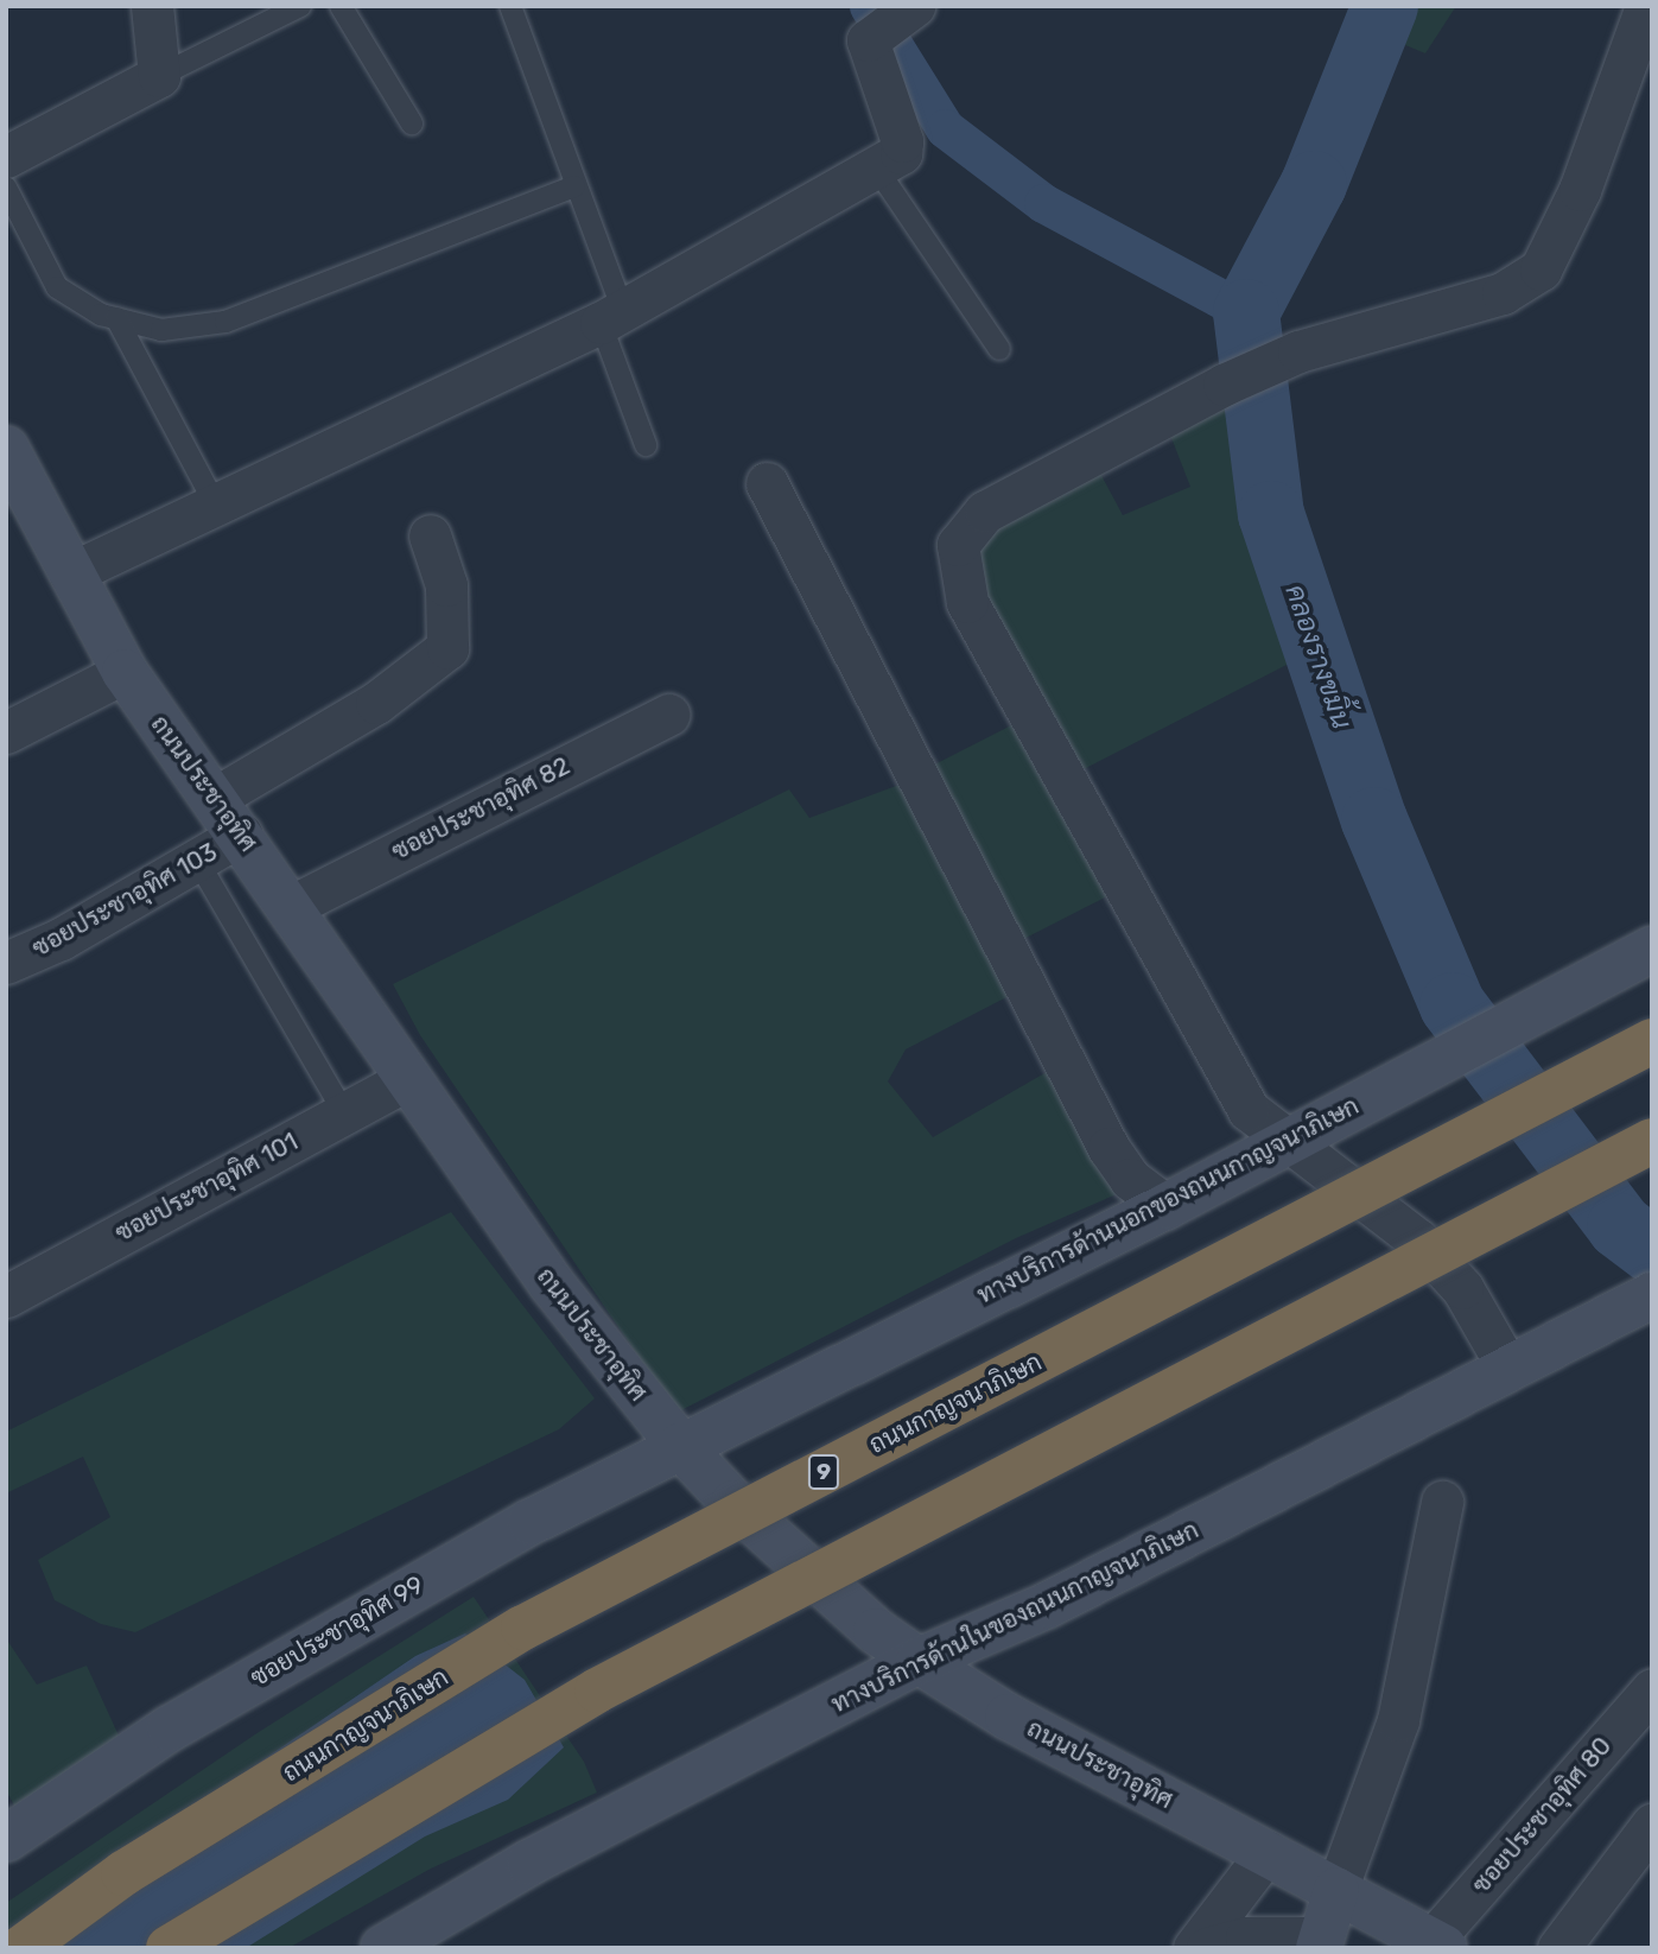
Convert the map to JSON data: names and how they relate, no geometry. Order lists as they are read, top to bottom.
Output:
{
  "streets": {
    "highway": ["ถนนกาญจนาภิเษก", "9"],
    "main road": [
      "ถนนประชาอุทิศ",
      "ทางบริการด้านนอกของถนนกาญจนาภิเษก",
      "ทางบริการด้านในของถนนกาญจนาภิเษก",
      "ซอยประชาอุทิศ 99"
    ],
    "street": [
      "ซอยประชาอุทิศ 82",
      "ซอยประชาอุทิศ 103",
      "ซอยประชาอุทิศ 101",
      "ซอยประชาอุทิศ 80"
    ]
  },
  "crossings": [
    ["ถนนประชาอุทิศ", "ซอยประชาอุทิศ 82"],
    ["ถนนประชาอุทิศ", "ซอยประชาอุทิศ 103"],
    ["ถนนประชาอุทิศ", "ซอยประชาอุทิศ 101"],
    ["ถนนประชาอุทิศ", "ทางบริการด้านนอกของถนนกาญจนาภิเษก"],
    ["ถนนประชาอุทิศ", "ทางบริการด้านในของถนนกาญจนาภิเษก"],
    ["ถนนประชาอุทิศ", "ซอยประชาอุทิศ 99"],
    ["ถนนประชาอุทิศ", "ซอยประชาอุทิศ 80"],
    ["ทางบริการด้านนอกของถนนกาญจนาภิเษก", "ซอยประชาอุทิศ 99"]
  ],
  "water": ["คลองรางขมิ้น"]
}
